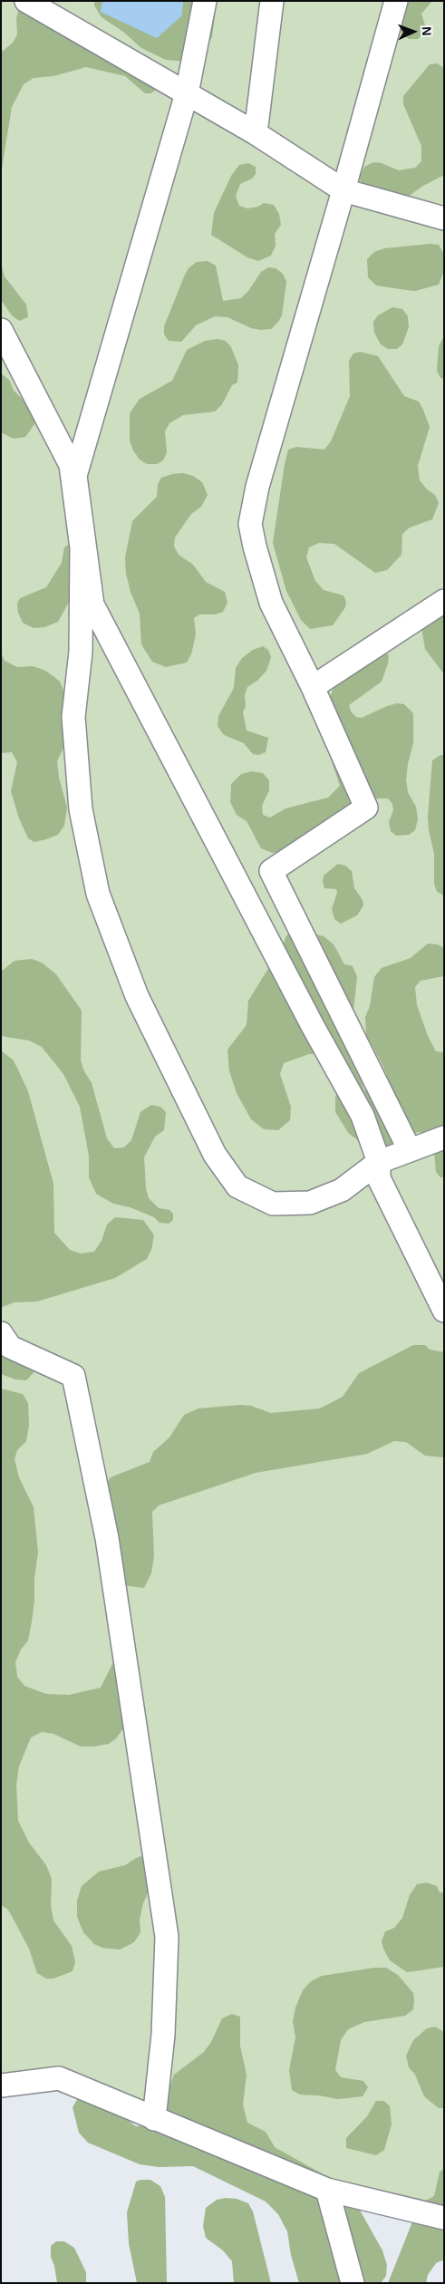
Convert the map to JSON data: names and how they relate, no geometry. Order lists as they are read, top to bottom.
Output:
{
  "north": "right"
}
